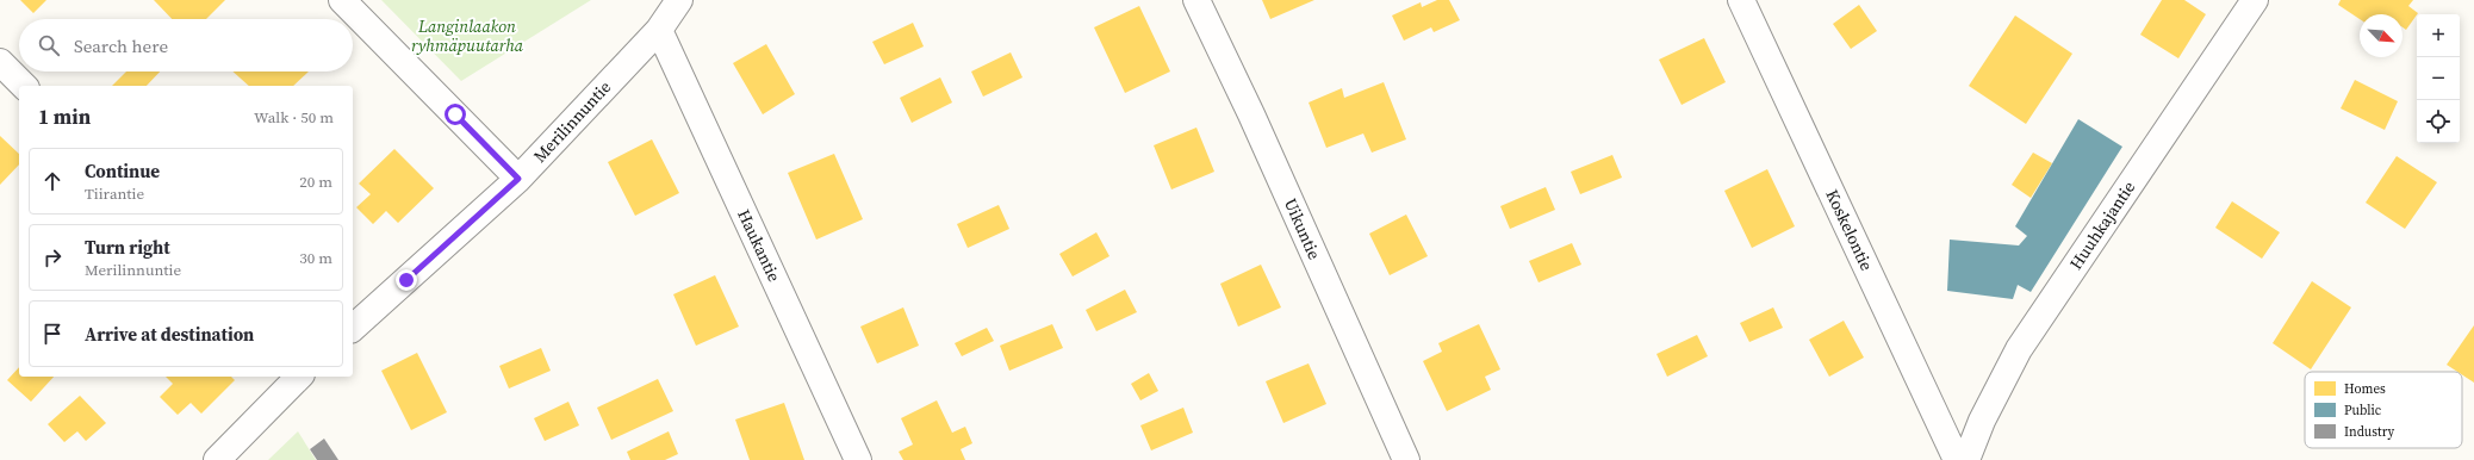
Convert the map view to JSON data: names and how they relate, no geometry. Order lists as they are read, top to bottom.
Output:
{
  "streets": {
    "street": [
      "Merilinnuntie",
      "Huuhkajantie",
      "Uikuntie",
      "Koskelontie",
      "Haukantie"
    ]
  },
  "crossings": [
    ["Merilinnuntie", "Haukantie"]
  ],
  "parks": ["Langinlaakon ryhmäpuutarha"],
  "legend": ["Homes", "Public", "Industry"],
  "north": "bottom right",
  "page": {
    "map_buttons": ["+", "−"],
    "search": "Search here",
    "heading": ["1 min", "Walk · 50 m"],
    "list": [
      ["Continue", "Tiirantie", "20 m"],
      ["Turn right", "Merilinnuntie", "30 m"],
      "Arrive at destination"
    ]
  }
}
